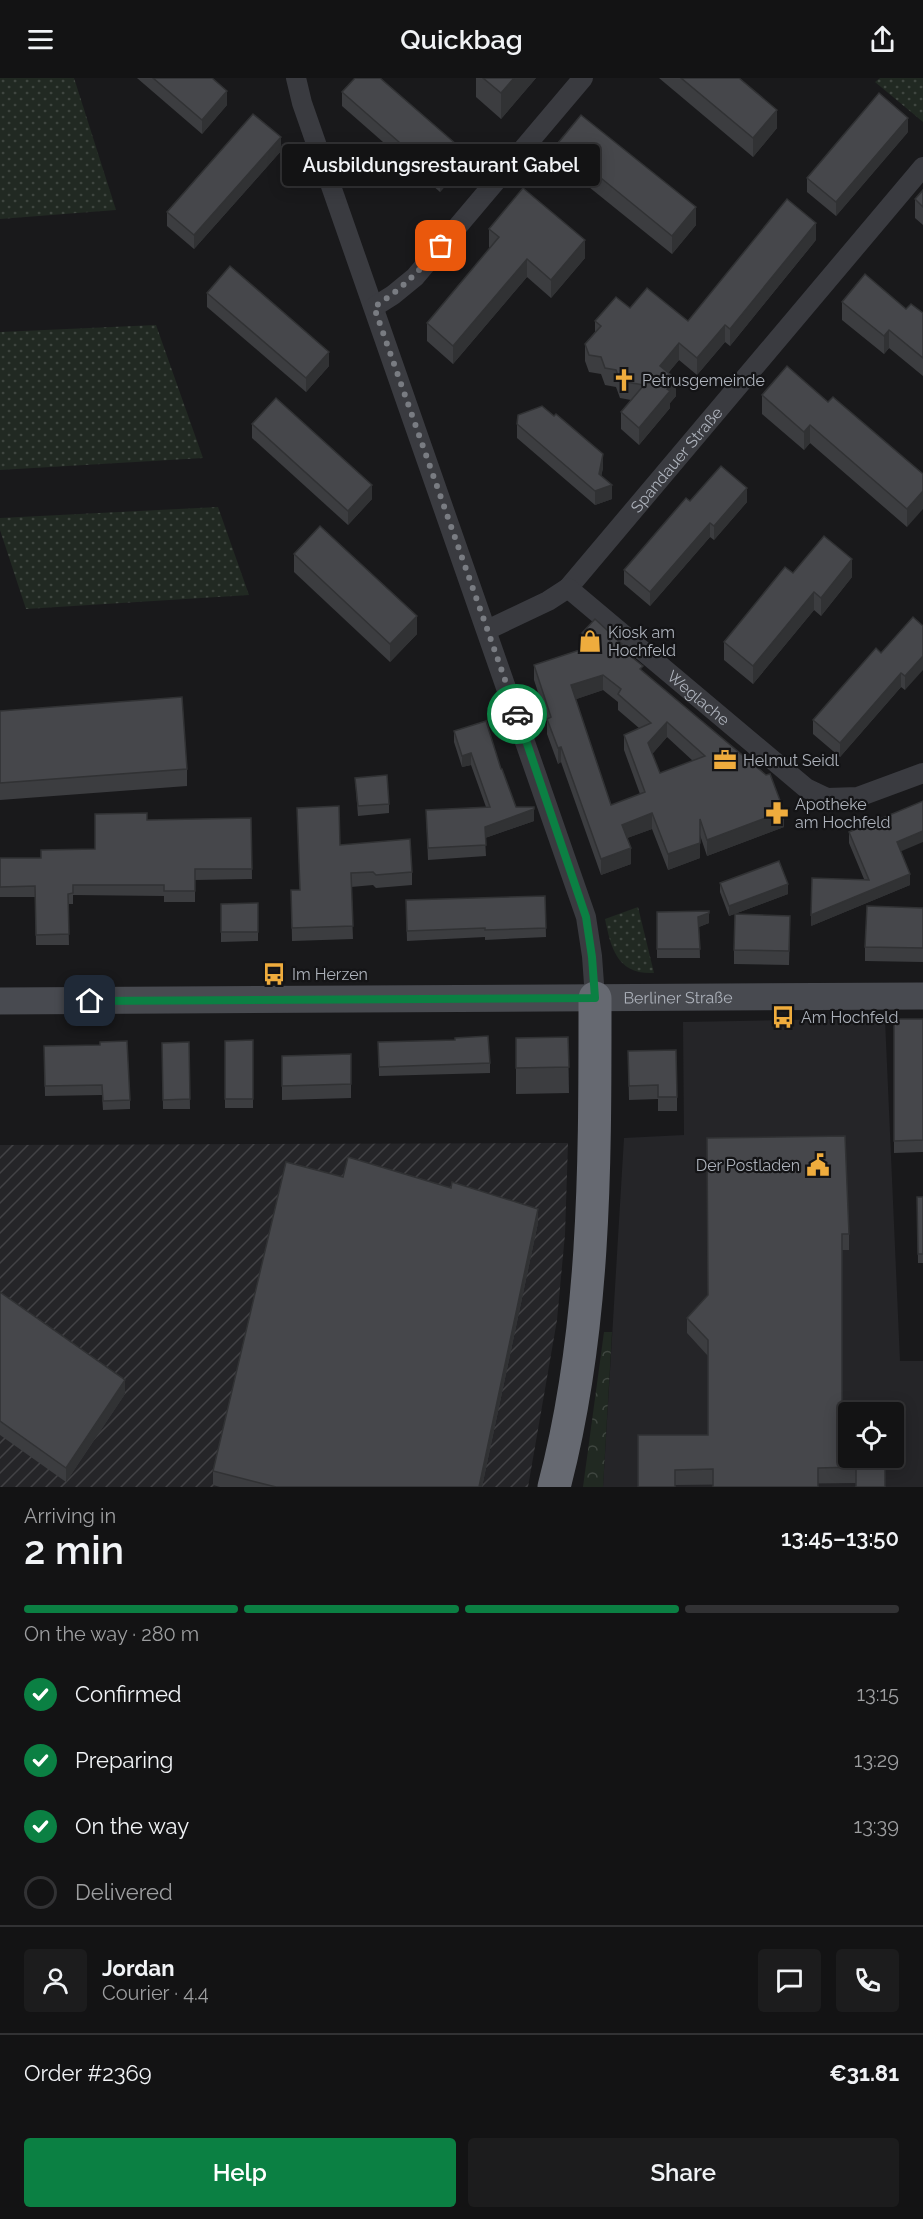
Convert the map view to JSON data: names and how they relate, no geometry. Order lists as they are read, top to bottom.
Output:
{
  "streets": {
    "street": ["Spandauer Straße", "Weglache", "Berliner Straße"]
  },
  "crossings": [
    ["Spandauer Straße", "Weglache"]
  ],
  "places": {
    "other": ["Ausbildungsrestaurant Gabel"],
    "church": ["Petrusgemeinde"],
    "shop": ["Kiosk am Hochfeld"],
    "office": ["Helmut Seidl"],
    "pharmacy": ["Apotheke am Hochfeld"],
    "bus stop": ["Im Herzen", "Am Hochfeld"],
    "public building": ["Der Postladen"]
  },
  "page": {
    "header": "Quickbag",
    "bubble": "Ausbildungsrestaurant Gabel",
    "heading": ["2 min", "Arriving in", "13:45–13:50"],
    "panel": [
      "Jordan",
      "Courier · 4.4",
      "Order #2369",
      "€31.81"
    ],
    "bar": "On the way · 280 m",
    "list": [
      ["Confirmed", "13:15"],
      ["Preparing", "13:29"],
      ["On the way", "13:39"],
      "Delivered"
    ],
    "buttons": ["Help", "Share"]
  }
}
